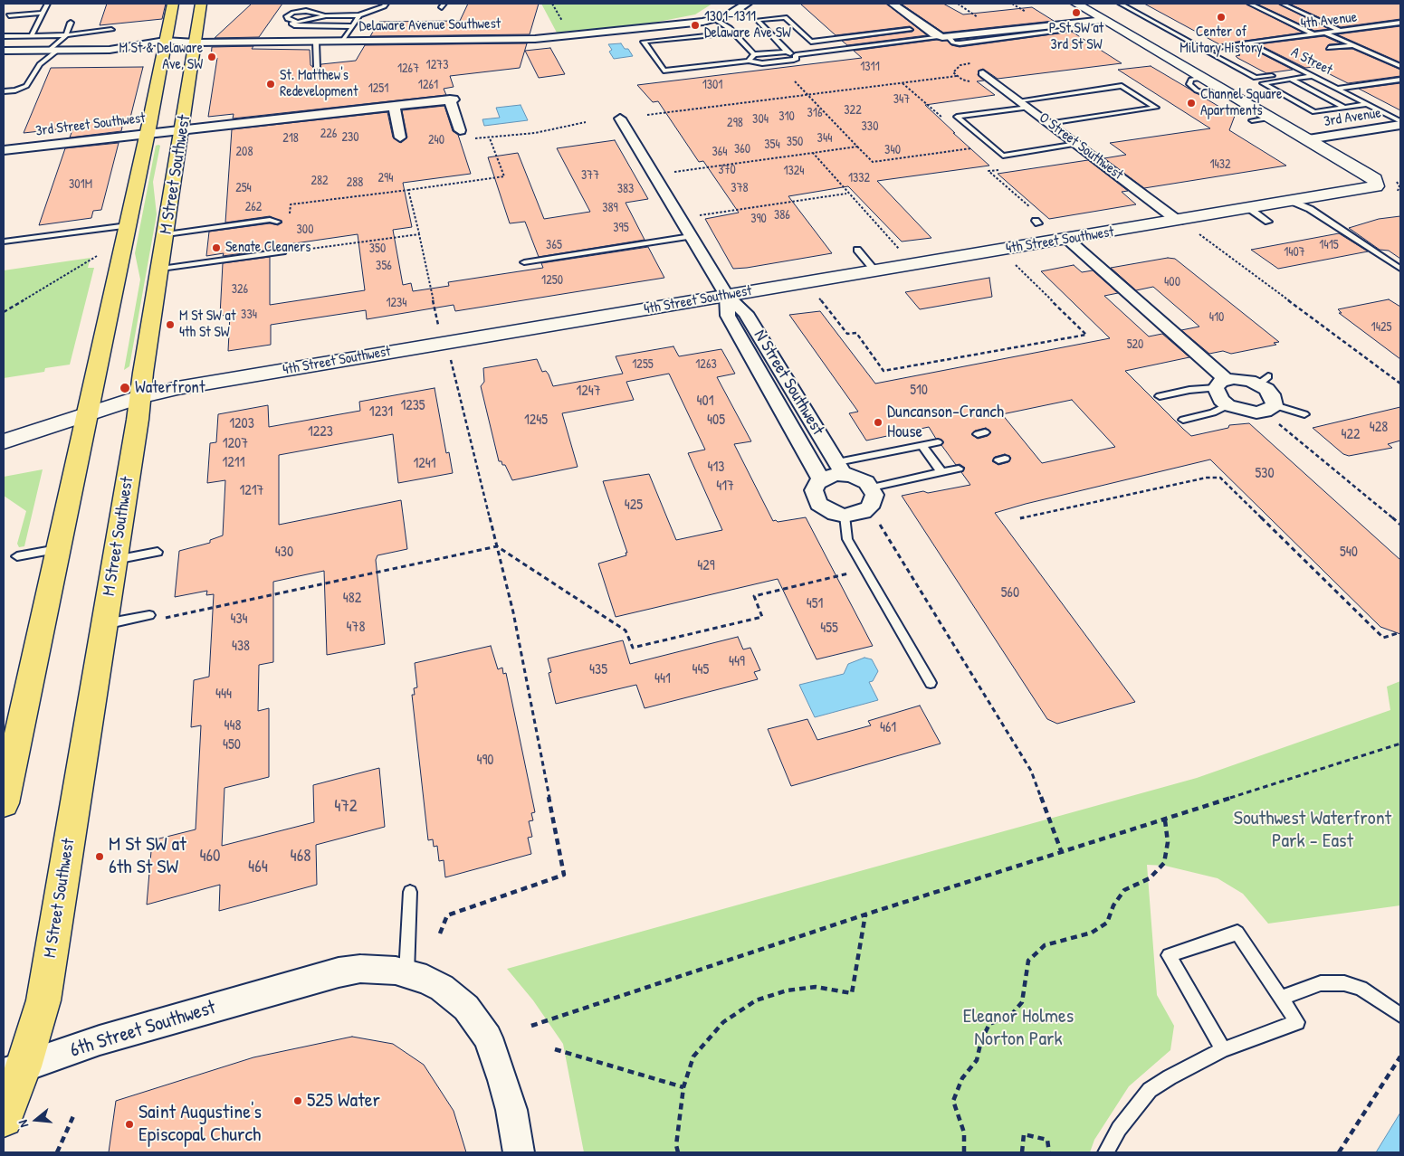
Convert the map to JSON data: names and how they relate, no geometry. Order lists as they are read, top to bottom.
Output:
{
  "streets": {
    "main road": ["M Street Southwest"],
    "street": [
      "Delaware Avenue Southwest",
      "3rd Avenue",
      "3rd Street Southwest",
      "O Street Southwest",
      "4th Street Southwest",
      "N Street Southwest",
      "6th Street Southwest"
    ],
    "lane": ["4th Avenue", "A Street"]
  },
  "crossings": [
    ["4th Avenue", "A Street"],
    ["Delaware Avenue Southwest", "M Street Southwest"],
    ["3rd Avenue", "4th Street Southwest"],
    ["3rd Street Southwest", "M Street Southwest"],
    ["O Street Southwest", "4th Street Southwest"],
    ["M Street Southwest", "4th Street Southwest"],
    ["M Street Southwest", "6th Street Southwest"],
    ["4th Street Southwest", "N Street Southwest"]
  ],
  "parks": ["Southwest Waterfront Park - East", "Eleanor Holmes Norton Park"],
  "places": [
    "P St SW at 3rd St SW",
    "Center of Military History",
    "1301-1311 Delaware Ave SW",
    "M St & Delaware Ave, SW",
    "St. Matthew's Redevelopment",
    "Channel Square Apartments",
    "Senate Cleaners",
    "M St SW at 4th St SW",
    "Waterfront",
    "Duncanson-Cranch House",
    "M St SW at 6th St SW",
    "525 Water",
    "Saint Augustine's Episcopal Church"
  ],
  "house_numbers": [
    "1273",
    "1311",
    "1267",
    "1261",
    "1301",
    "1251",
    "347",
    "322",
    "316",
    "310",
    "304",
    "298",
    "330",
    "226",
    "230",
    "218",
    "344",
    "240",
    "350",
    "354",
    "360",
    "340",
    "208",
    "364",
    "1432",
    "370",
    "1324",
    "377",
    "294",
    "1332",
    "282",
    "288",
    "301M",
    "254",
    "378",
    "383",
    "262",
    "389",
    "386",
    "390",
    "395",
    "300",
    "365",
    "1415",
    "350",
    "1407",
    "356",
    "1250",
    "400",
    "326",
    "1234",
    "334",
    "410",
    "1425",
    "520",
    "1255",
    "1263",
    "510",
    "1247",
    "401",
    "1235",
    "1231",
    "1245",
    "405",
    "1203",
    "428",
    "1223",
    "422",
    "1207",
    "1211",
    "1241",
    "413",
    "530",
    "417",
    "1217",
    "425",
    "430",
    "540",
    "429",
    "560",
    "482",
    "451",
    "434",
    "478",
    "455",
    "438",
    "449",
    "435",
    "445",
    "441",
    "444",
    "448",
    "461",
    "450",
    "490",
    "472",
    "460",
    "468",
    "464"
  ],
  "north": "left"
}
